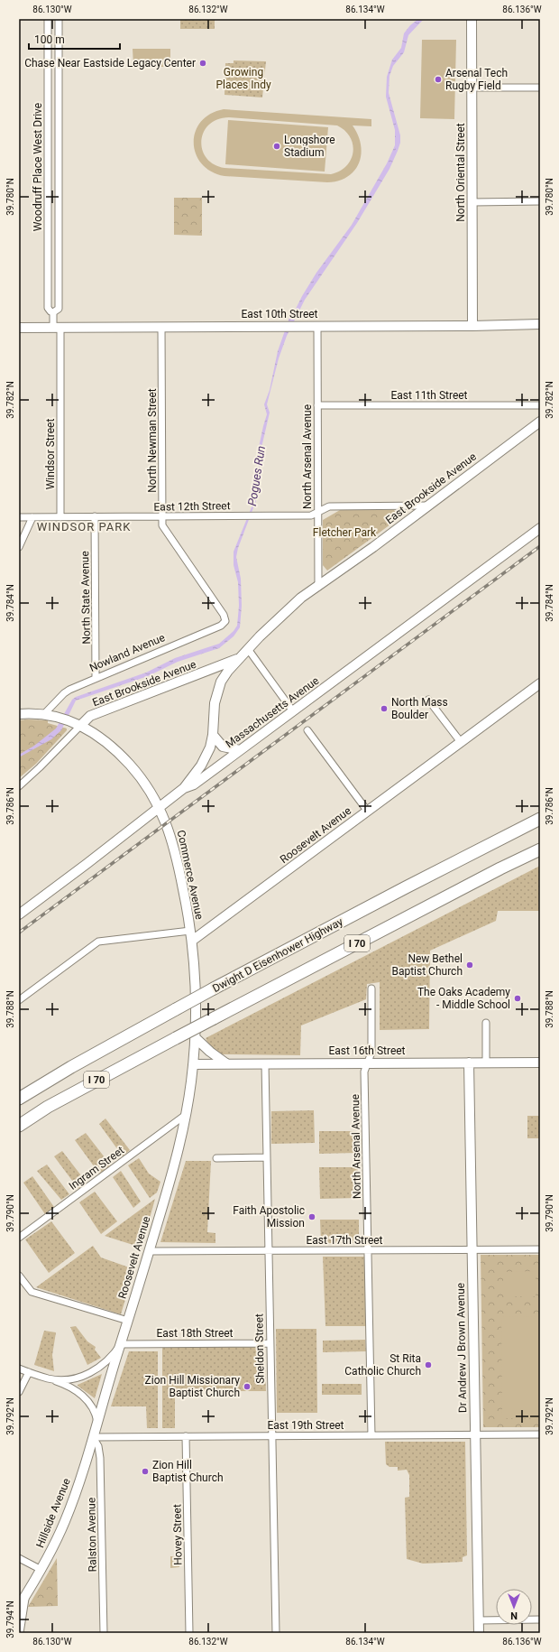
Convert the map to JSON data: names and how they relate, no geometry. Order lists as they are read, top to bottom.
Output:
{
  "streets": {
    "highway": ["I 70", "Dwight D Eisenhower Highway"],
    "street": [
      "Woodruff Place West Drive",
      "North Oriental Street",
      "East 10th Street",
      "East 11th Street",
      "North Newman Street",
      "Windsor Street",
      "North Arsenal Avenue",
      "East Brookside Avenue",
      "East 12th Street",
      "North State Avenue",
      "Nowland Avenue",
      "Massachusetts Avenue",
      "Roosevelt Avenue",
      "Commerce Avenue",
      "East 16th Street",
      "Ingram Street",
      "East 17th Street",
      "East 18th Street",
      "Dr Andrew J Brown Avenue",
      "Sheldon Street",
      "East 19th Street",
      "Hillside Avenue",
      "Ralston Avenue",
      "Hovey Street"
    ]
  },
  "crossings": [
    ["Woodruff Place West Drive", "East 10th Street"],
    ["Woodruff Place West Drive", "Windsor Street"],
    ["North Oriental Street", "East 10th Street"],
    ["East 10th Street", "North Newman Street"],
    ["East 10th Street", "Windsor Street"],
    ["East 10th Street", "North Arsenal Avenue"],
    ["East 11th Street", "North Arsenal Avenue"],
    ["North Newman Street", "East 12th Street"],
    ["North Newman Street", "Nowland Avenue"],
    ["Windsor Street", "East 12th Street"],
    ["North Arsenal Avenue", "East Brookside Avenue"],
    ["North Arsenal Avenue", "East 12th Street"],
    ["North Arsenal Avenue", "East 16th Street"],
    ["North Arsenal Avenue", "East 17th Street"],
    ["North Arsenal Avenue", "East 19th Street"],
    ["East Brookside Avenue", "East 12th Street"],
    ["East Brookside Avenue", "Massachusetts Avenue"],
    ["East Brookside Avenue", "Commerce Avenue"],
    ["East 12th Street", "North State Avenue"],
    ["North State Avenue", "Nowland Avenue"],
    ["Massachusetts Avenue", "Commerce Avenue"],
    ["Roosevelt Avenue", "Commerce Avenue"],
    ["Roosevelt Avenue", "East 16th Street"],
    ["Roosevelt Avenue", "Ingram Street"],
    ["Roosevelt Avenue", "East 17th Street"],
    ["Roosevelt Avenue", "East 18th Street"],
    ["Roosevelt Avenue", "Hillside Avenue"],
    ["Commerce Avenue", "East 16th Street"],
    ["East 16th Street", "Dr Andrew J Brown Avenue"],
    ["East 16th Street", "Sheldon Street"],
    ["East 17th Street", "Dr Andrew J Brown Avenue"],
    ["East 17th Street", "Sheldon Street"],
    ["East 18th Street", "Sheldon Street"],
    ["East 18th Street", "Hillside Avenue"],
    ["Dr Andrew J Brown Avenue", "East 19th Street"],
    ["Sheldon Street", "East 19th Street"],
    ["East 19th Street", "Hillside Avenue"],
    ["East 19th Street", "Ralston Avenue"],
    ["East 19th Street", "Hovey Street"],
    ["Hillside Avenue", "Ralston Avenue"]
  ],
  "districts": ["WINDSOR PARK"],
  "water": ["Pogues Run"],
  "parks": ["Growing Places Indy", "Fletcher Park"],
  "places": [
    "Chase Near Eastside Legacy Center",
    "Arsenal Tech Rugby Field",
    "Longshore Stadium",
    "North Mass Boulder",
    "New Bethel Baptist Church",
    "The Oaks Academy - Middle School",
    "Faith Apostolic Mission",
    "St Rita Catholic Church",
    "Zion Hill Missionary Baptist Church",
    "Zion Hill Baptist Church"
  ],
  "scale_bar": "100 m",
  "north": "bottom",
  "coordinates": [
    "86.130°W",
    "86.132°W",
    "86.134°W",
    "86.136°W",
    "39.780°N",
    "39.782°N",
    "39.784°N",
    "39.786°N",
    "39.788°N",
    "39.790°N",
    "39.792°N",
    "39.794°N"
  ]
}
